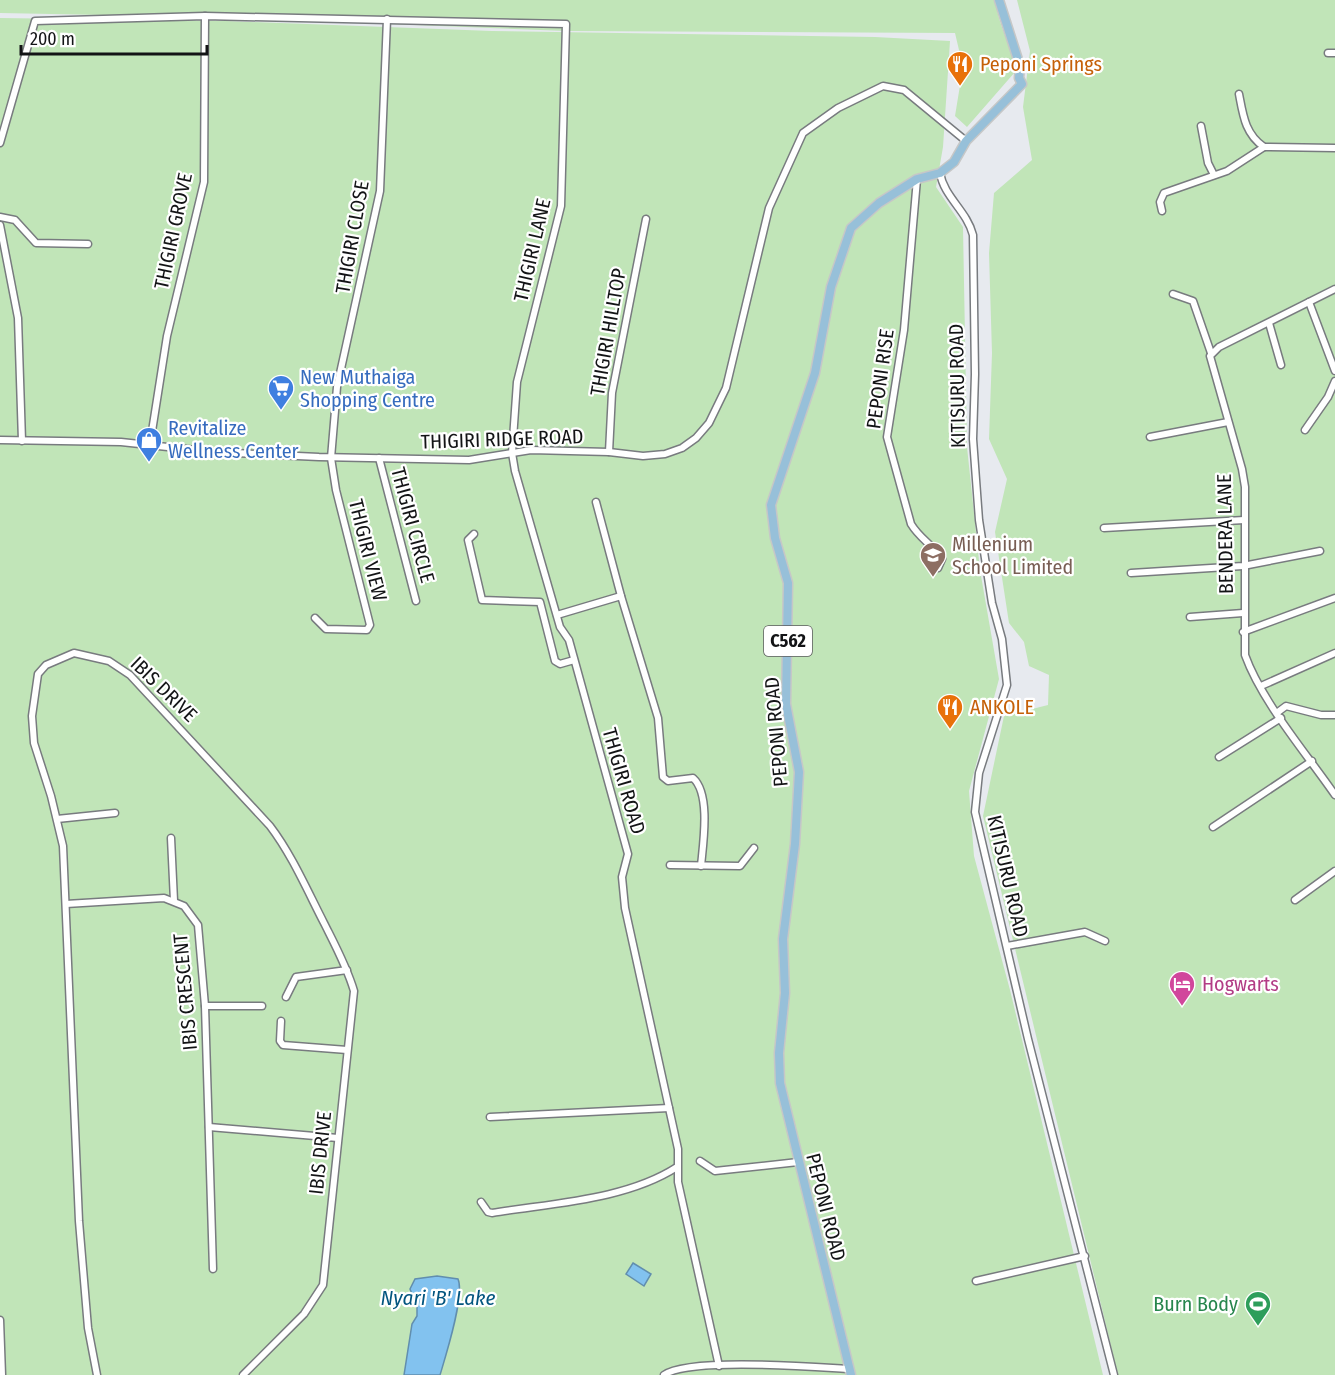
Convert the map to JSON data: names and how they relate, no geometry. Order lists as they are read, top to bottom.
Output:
{
  "streets": {
    "main road": ["C562", "PEPONI ROAD"],
    "street": [
      "THIGIRI GROVE",
      "THIGIRI CLOSE",
      "THIGIRI LANE",
      "THIGIRI HILLTOP",
      "PEPONI RISE",
      "KITISURU ROAD",
      "THIGIRI RIDGE ROAD",
      "THIGIRI CIRCLE",
      "BENDERA LANE",
      "THIGIRI VIEW",
      "IBIS DRIVE",
      "THIGIRI ROAD",
      "IBIS CRESCENT"
    ]
  },
  "crossings": [
    ["THIGIRI GROVE", "THIGIRI RIDGE ROAD"],
    ["THIGIRI CLOSE", "THIGIRI LANE"],
    ["THIGIRI CLOSE", "THIGIRI RIDGE ROAD"],
    ["THIGIRI CLOSE", "THIGIRI VIEW"],
    ["THIGIRI LANE", "THIGIRI RIDGE ROAD"],
    ["THIGIRI LANE", "THIGIRI ROAD"],
    ["THIGIRI HILLTOP", "THIGIRI RIDGE ROAD"],
    ["PEPONI RISE", "PEPONI ROAD"],
    ["KITISURU ROAD", "PEPONI ROAD"],
    ["THIGIRI RIDGE ROAD", "THIGIRI CIRCLE"],
    ["THIGIRI RIDGE ROAD", "THIGIRI VIEW"],
    ["THIGIRI RIDGE ROAD", "THIGIRI ROAD"]
  ],
  "water": ["Nyari 'B' Lake"],
  "places": {
    "restaurant": ["Peponi Springs", "ANKOLE"],
    "supermarket": ["New Muthaiga Shopping Centre"],
    "shop": ["Revitalize Wellness Center"],
    "school or university": ["Millenium School Limited"],
    "hotel": ["Hogwarts"],
    "sports": ["Burn Body"]
  },
  "scale_bar": "200 m"
}
